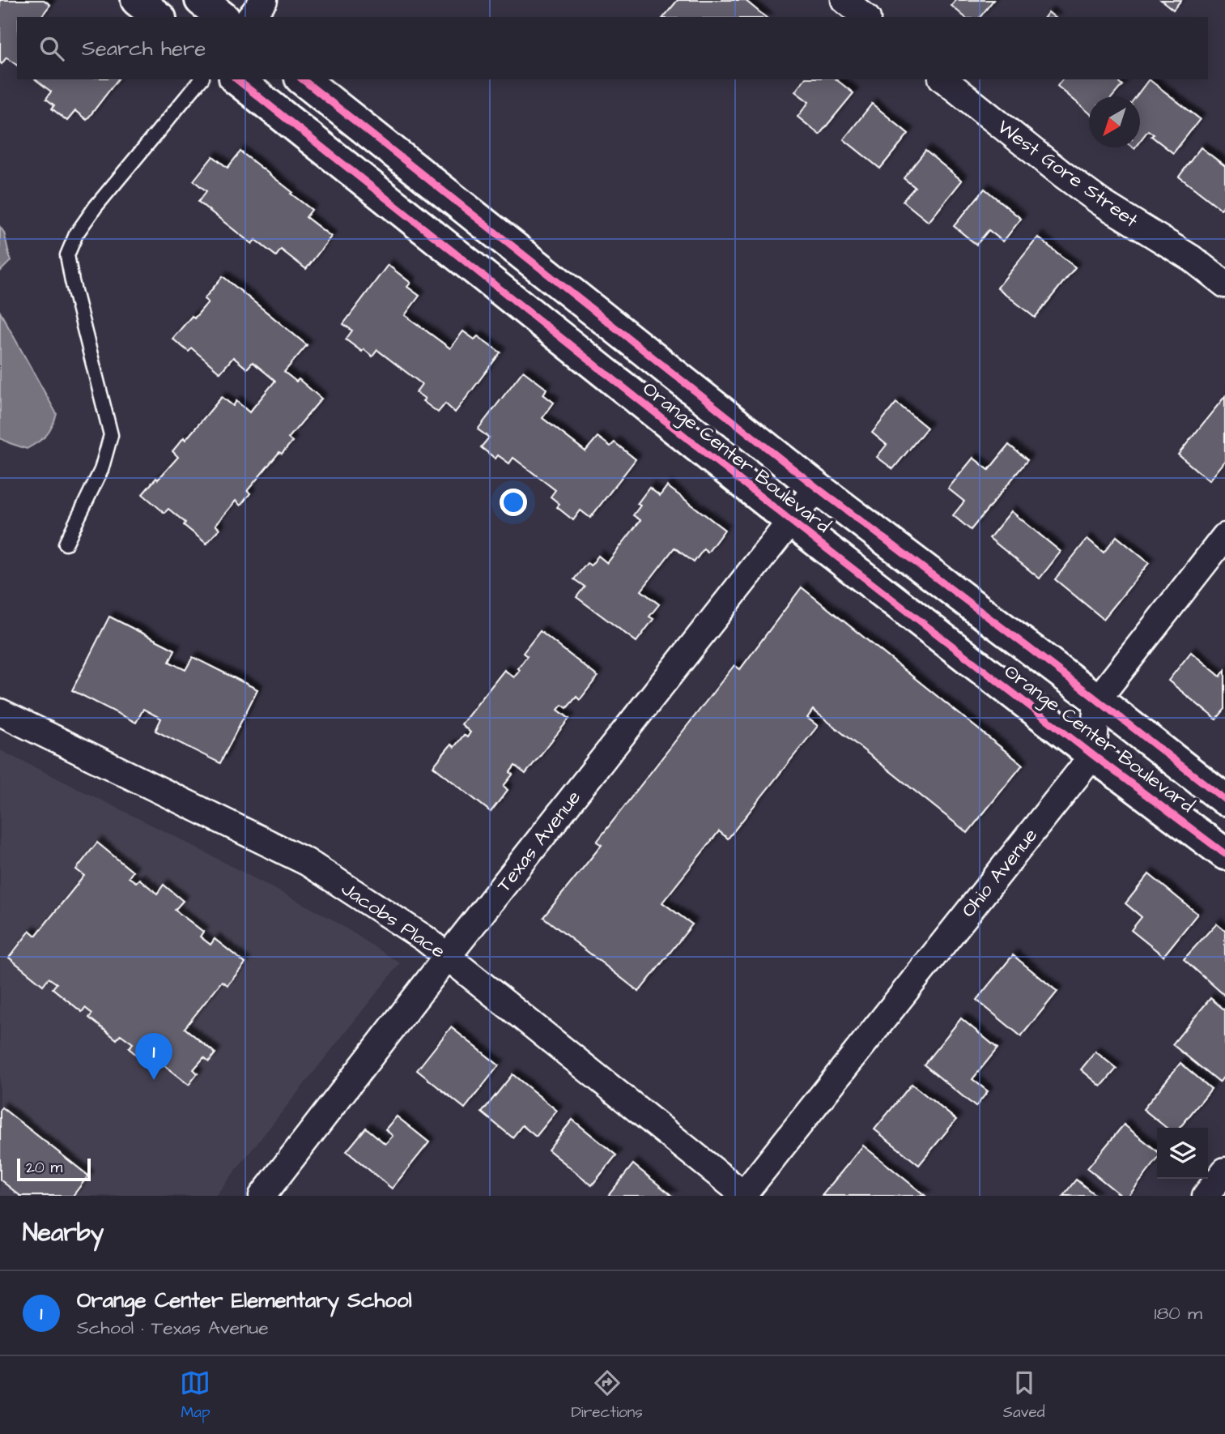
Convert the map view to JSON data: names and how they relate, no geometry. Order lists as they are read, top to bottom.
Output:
{
  "streets": {
    "street": [
      "West Gore Street",
      "Orange Center Boulevard",
      "Texas Avenue",
      "Ohio Avenue",
      "Jacobs Place"
    ]
  },
  "crossings": [
    ["Orange Center Boulevard", "Texas Avenue"],
    ["Orange Center Boulevard", "Ohio Avenue"],
    ["Texas Avenue", "Jacobs Place"],
    ["Ohio Avenue", "Jacobs Place"]
  ],
  "scale_bar": "20 m",
  "north": "bottom left",
  "page": {
    "search": "Search here",
    "pins": "1",
    "scale": "20 m",
    "heading": "Nearby",
    "list": [
      {
        "mark": "1",
        "name": "Orange Center Elementary School",
        "note": "School · Texas Avenue",
        "value": "180 m"
      }
    ],
    "nav": ["Map", "Directions", "Saved"]
  }
}
